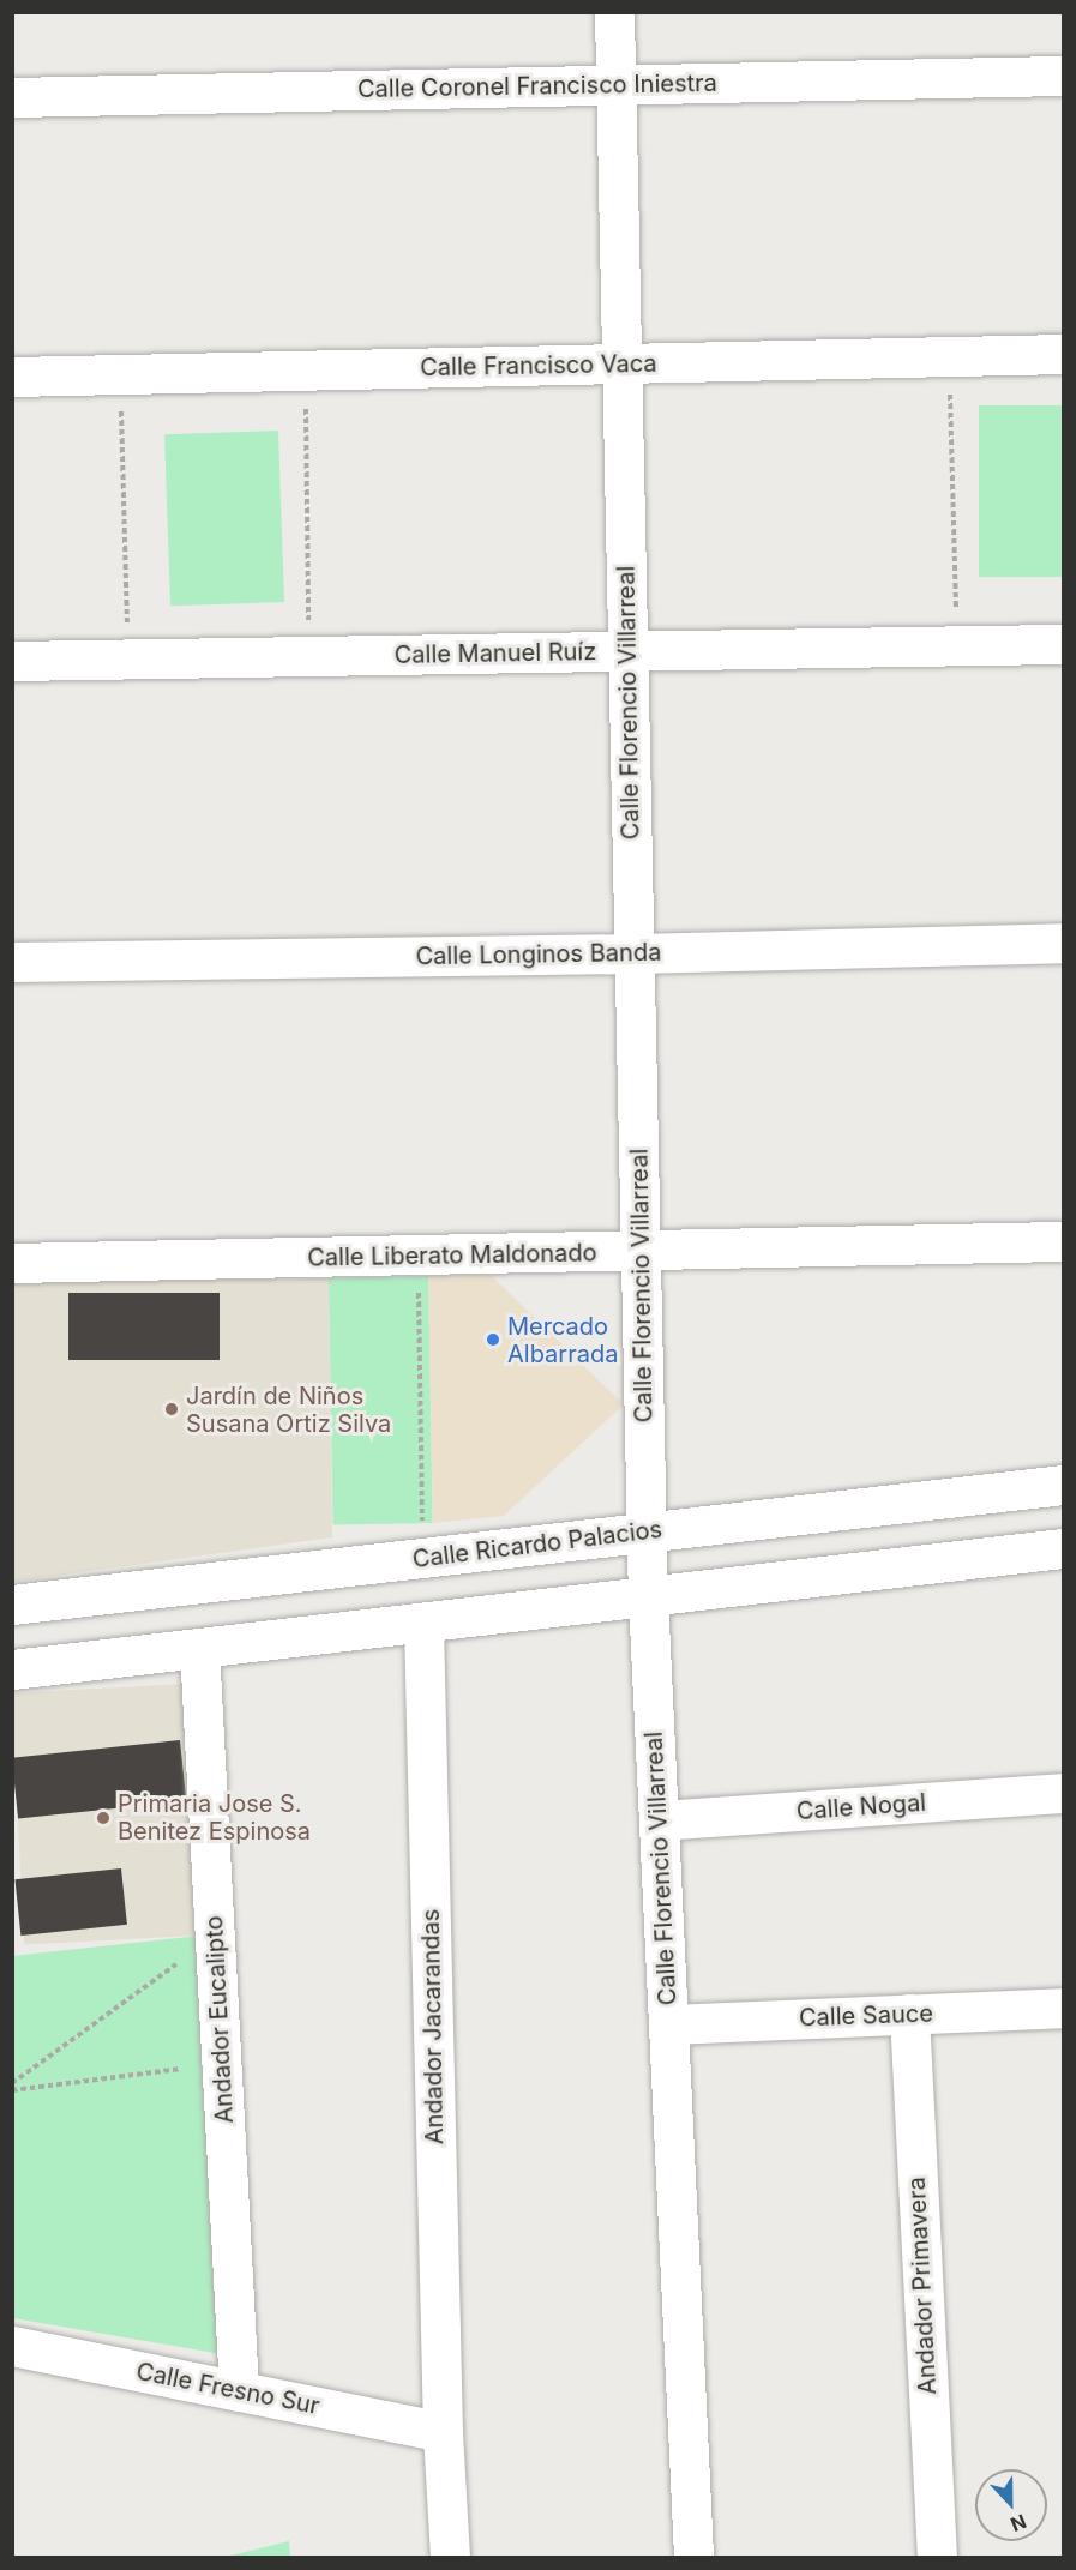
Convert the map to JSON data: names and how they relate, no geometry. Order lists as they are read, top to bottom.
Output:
{
  "streets": {
    "street": [
      "Calle Coronel Francisco Iniestra",
      "Calle Francisco Vaca",
      "Calle Manuel Ruíz",
      "Calle Florencio Villarreal",
      "Calle Longinos Banda",
      "Calle Liberato Maldonado",
      "Calle Ricardo Palacios",
      "Calle Nogal",
      "Calle Sauce",
      "Andador Eucalipto",
      "Andador Jacarandas",
      "Andador Primavera",
      "Calle Fresno Sur"
    ]
  },
  "crossings": [
    ["Calle Coronel Francisco Iniestra", "Calle Florencio Villarreal"],
    ["Calle Francisco Vaca", "Calle Florencio Villarreal"],
    ["Calle Manuel Ruíz", "Calle Florencio Villarreal"],
    ["Calle Florencio Villarreal", "Calle Longinos Banda"],
    ["Calle Florencio Villarreal", "Calle Liberato Maldonado"],
    ["Calle Florencio Villarreal", "Calle Ricardo Palacios"],
    ["Calle Florencio Villarreal", "Calle Nogal"],
    ["Calle Florencio Villarreal", "Calle Sauce"],
    ["Calle Sauce", "Andador Primavera"],
    ["Andador Eucalipto", "Calle Fresno Sur"],
    ["Andador Jacarandas", "Calle Fresno Sur"]
  ],
  "places": ["Mercado Albarrada", "Jardín de Niños Susana Ortiz Silva", "Primaria Jose S. Benitez Espinosa"],
  "north": "bottom"
}
